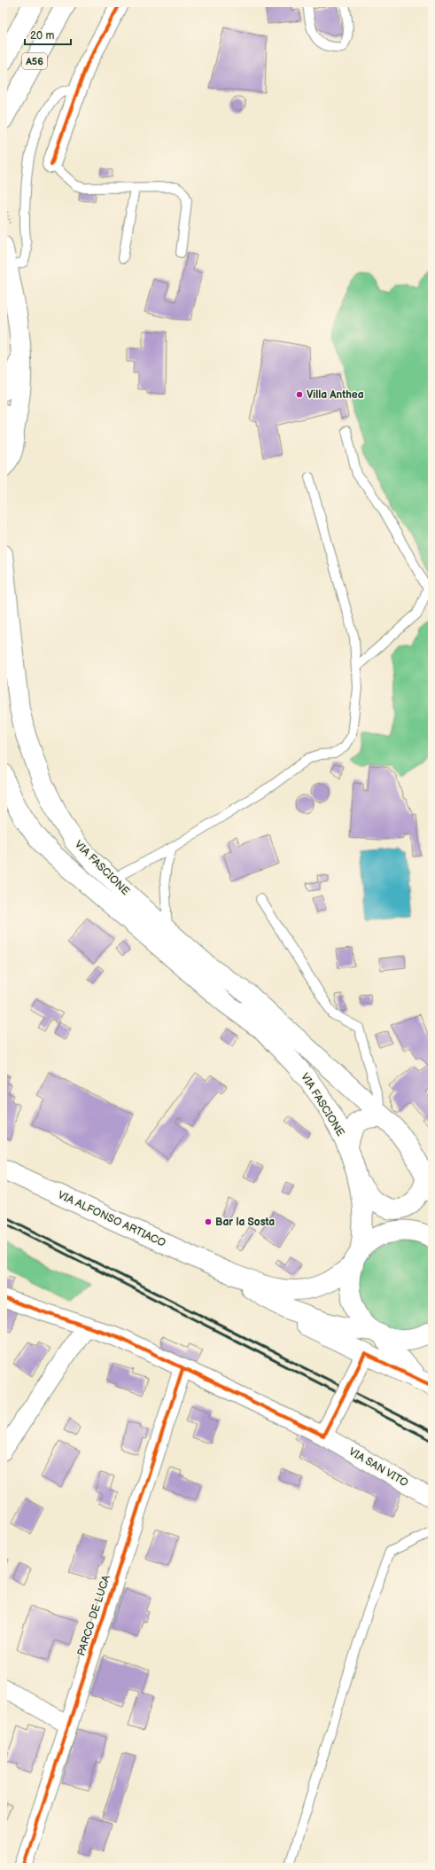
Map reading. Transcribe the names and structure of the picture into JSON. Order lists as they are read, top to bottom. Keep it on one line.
{"streets":{"main road":["A56","VIA FASCIONE","VIA ALFONSO ARTIACO"],"street":["VIA SAN VITO","PARCO DE LUCA"]},"crossings":[["VIA SAN VITO","PARCO DE LUCA"]],"places":["Villa Anthea","Bar la Sosta"],"scale_bar":"20 m"}
